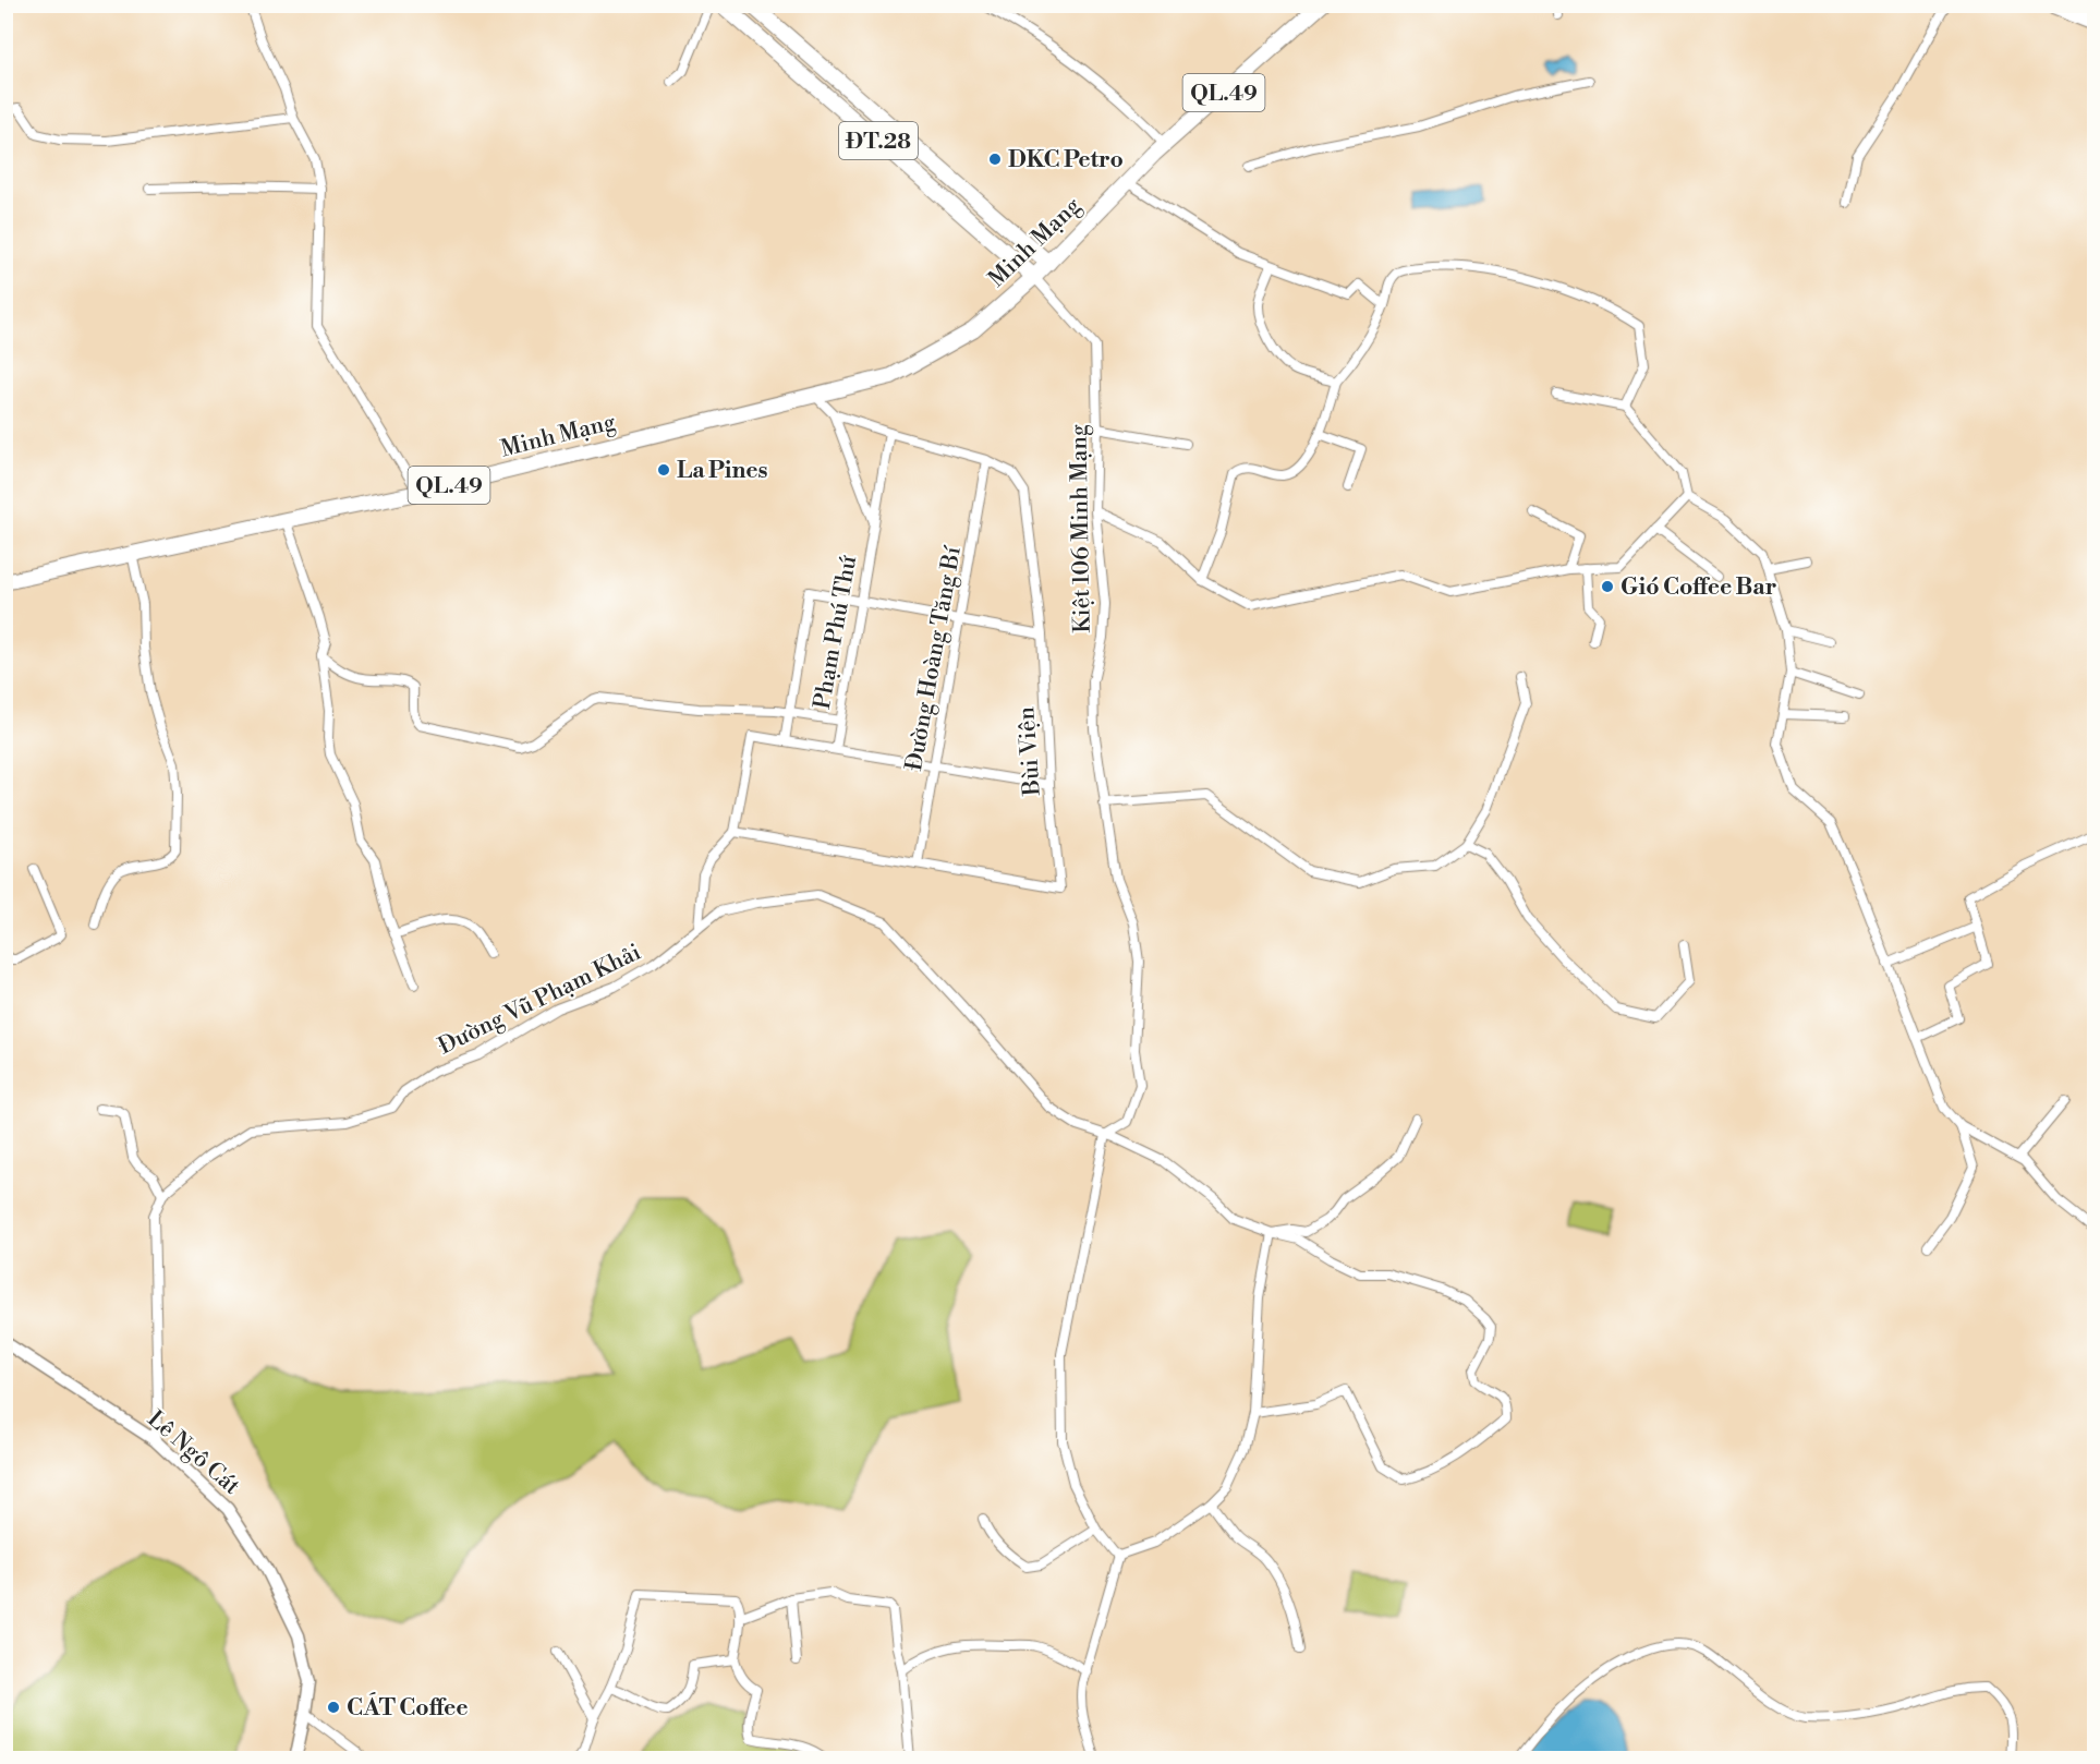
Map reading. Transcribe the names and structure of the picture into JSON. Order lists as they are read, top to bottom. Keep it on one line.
{"streets":{"main road":["QL.49","ĐT.28","Minh Mạng"],"street":["Kiệt 106 Minh Mạng","Phạm Phú Thứ","Đường Hoàng Tăng Bí","Bùi Viện","Đường Vũ Phạm Khải","Lê Ngô Cát"]},"crossings":[["QL.49","Minh Mạng"],["ĐT.28","Minh Mạng"],["ĐT.28","Kiệt 106 Minh Mạng"],["Minh Mạng","Kiệt 106 Minh Mạng"],["Minh Mạng","Phạm Phú Thứ"],["Kiệt 106 Minh Mạng","Đường Vũ Phạm Khải"],["Phạm Phú Thứ","Bùi Viện"],["Đường Hoàng Tăng Bí","Bùi Viện"]],"places":["DKC Petro","La Pines","Gió Coffee Bar","CÁT Coffee"]}
